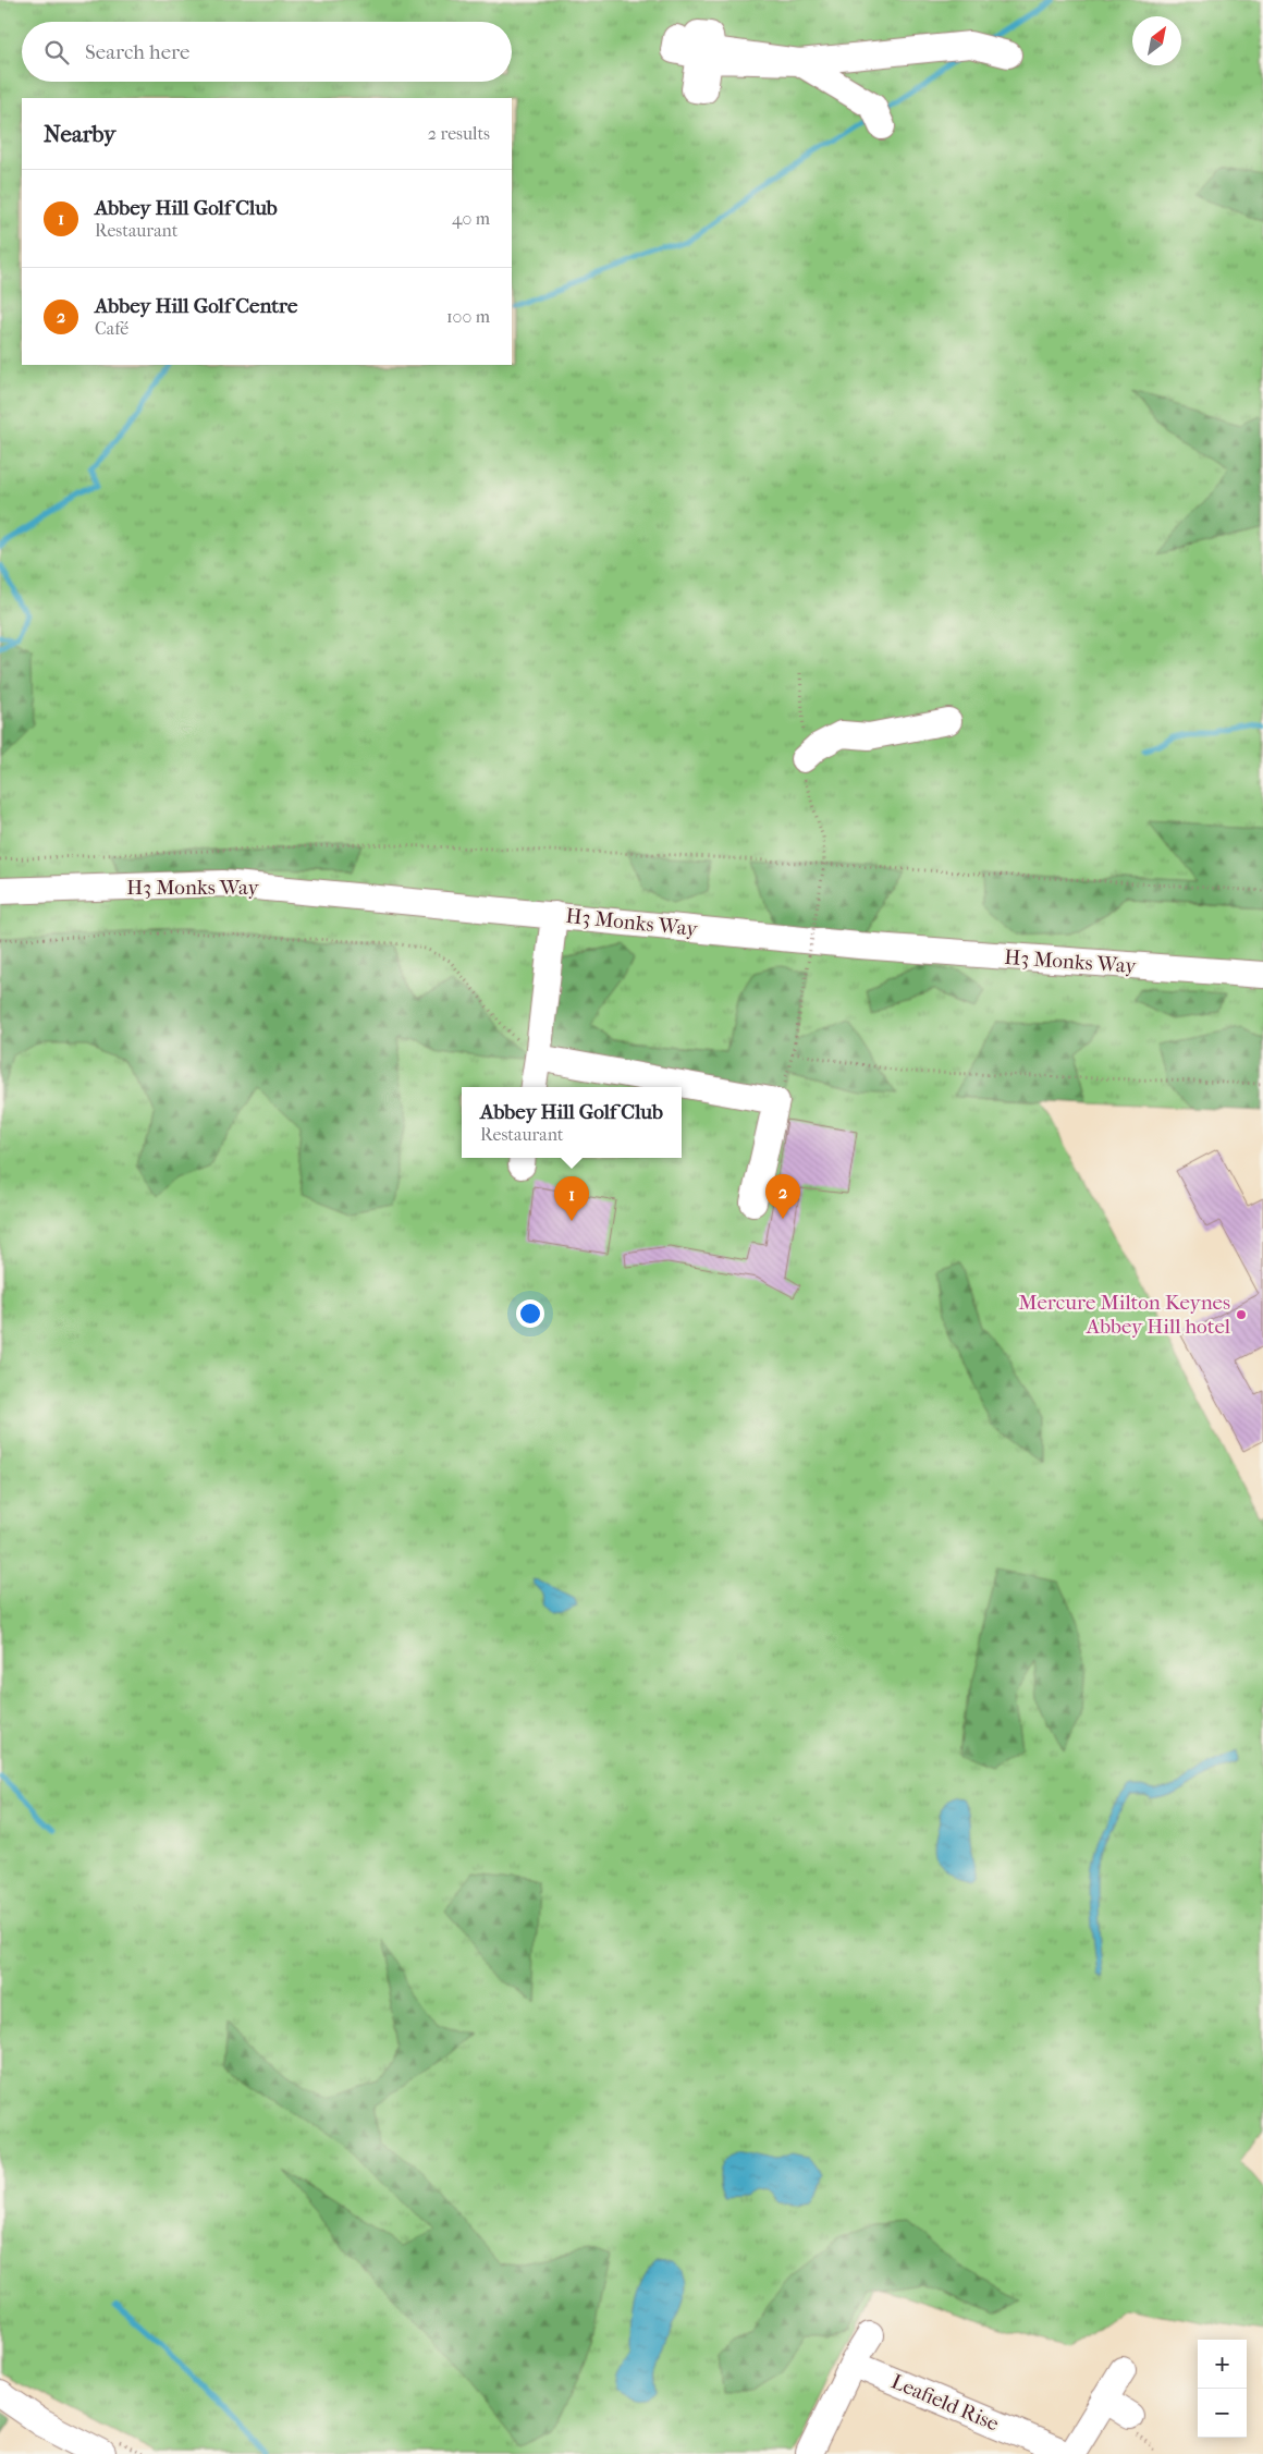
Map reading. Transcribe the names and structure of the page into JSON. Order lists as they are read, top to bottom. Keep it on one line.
{"streets":{"street":["H3 Monks Way","Leafield Rise"]},"places":["Mercure Milton Keynes Abbey Hill hotel"],"north":"top right","page":{"search":"Search here","heading":["Nearby","2 results"],"list":[{"mark":"1","name":"Abbey Hill Golf Club","note":"Restaurant","value":"40 m"},{"mark":"2","name":"Abbey Hill Golf Centre","note":"Café","value":"100 m"}],"popup":["Abbey Hill Golf Club","Restaurant"],"pins":["2","1"],"map_buttons":["+","−"]}}
